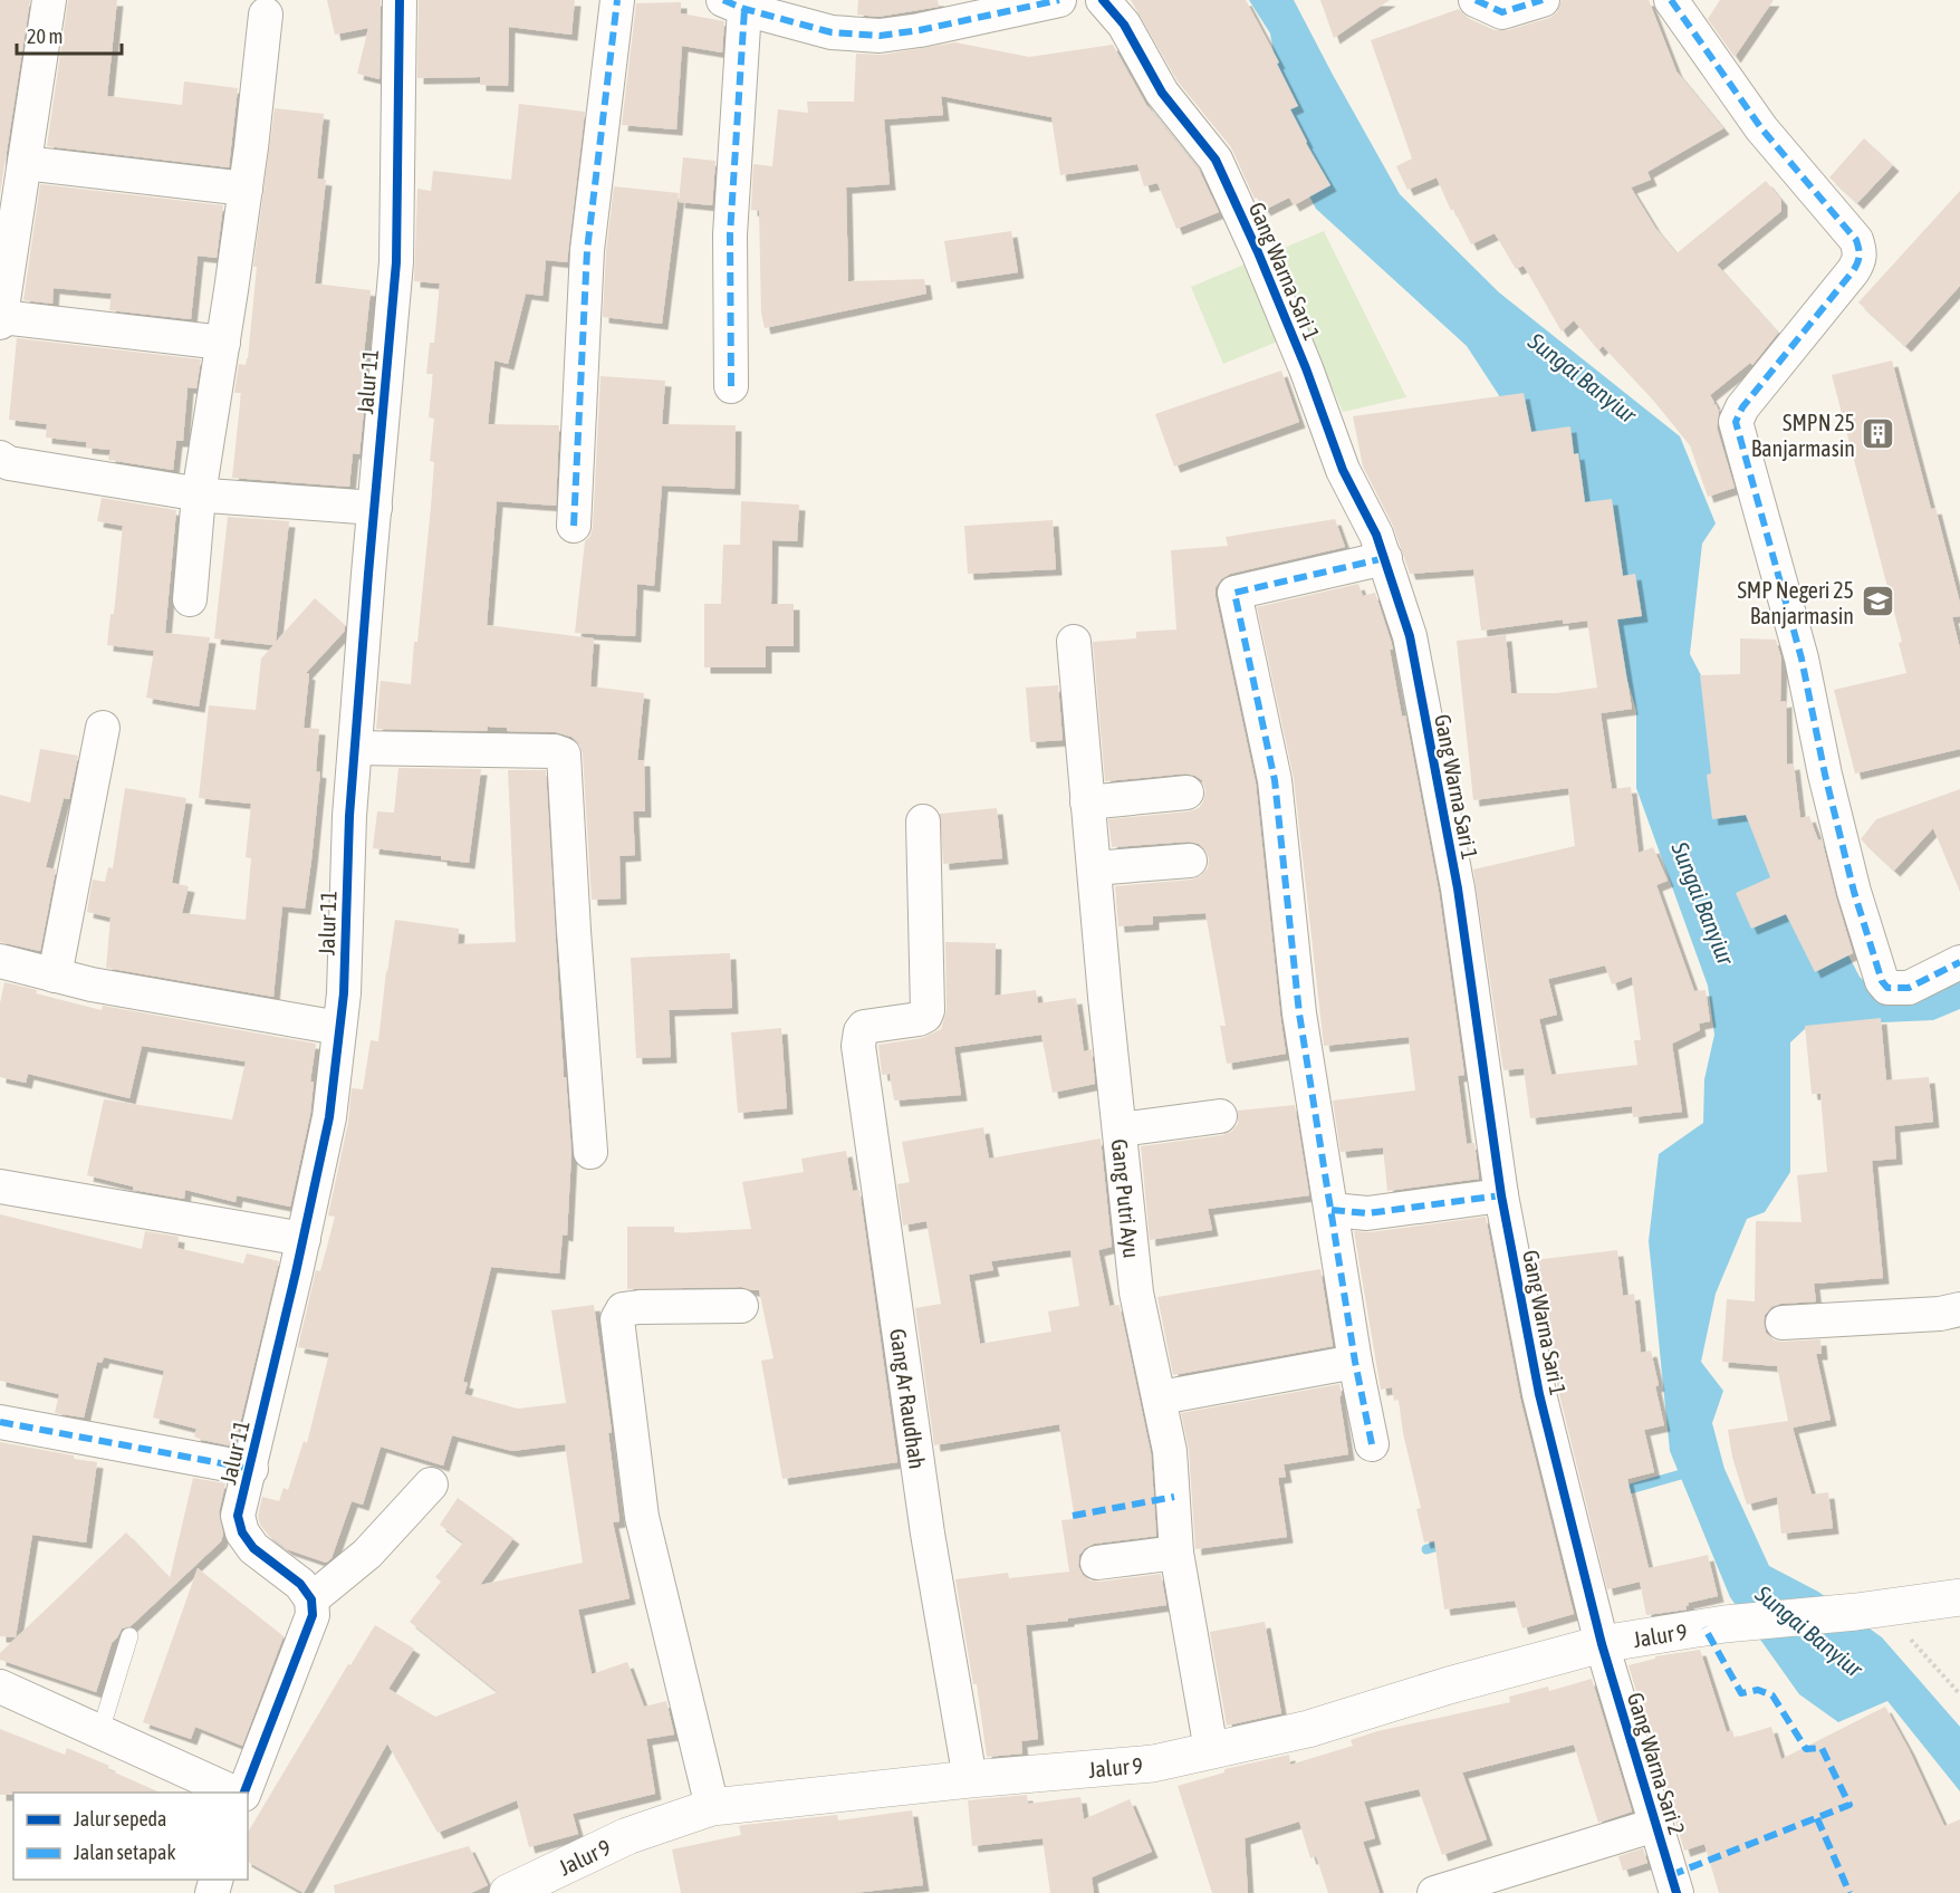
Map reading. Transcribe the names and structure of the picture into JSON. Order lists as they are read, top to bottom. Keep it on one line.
{"streets":{"street":["Gang Warna Sari 1","Jalur 11","Gang Putri Ayu","Gang Ar Raudhah","Jalur 9","Gang Warna Sari 2"]},"crossings":[["Gang Warna Sari 1","Jalur 9"],["Gang Warna Sari 1","Gang Warna Sari 2"],["Gang Putri Ayu","Jalur 9"],["Gang Ar Raudhah","Jalur 9"],["Jalur 9","Gang Warna Sari 2"]],"water":["Sungai Banyiur"],"places":{"building":["SMPN 25 Banjarmasin"],"school or university":["SMP Negeri 25 Banjarmasin"]},"legend":["Jalur sepeda","Jalan setapak"],"scale_bar":"20 m"}
